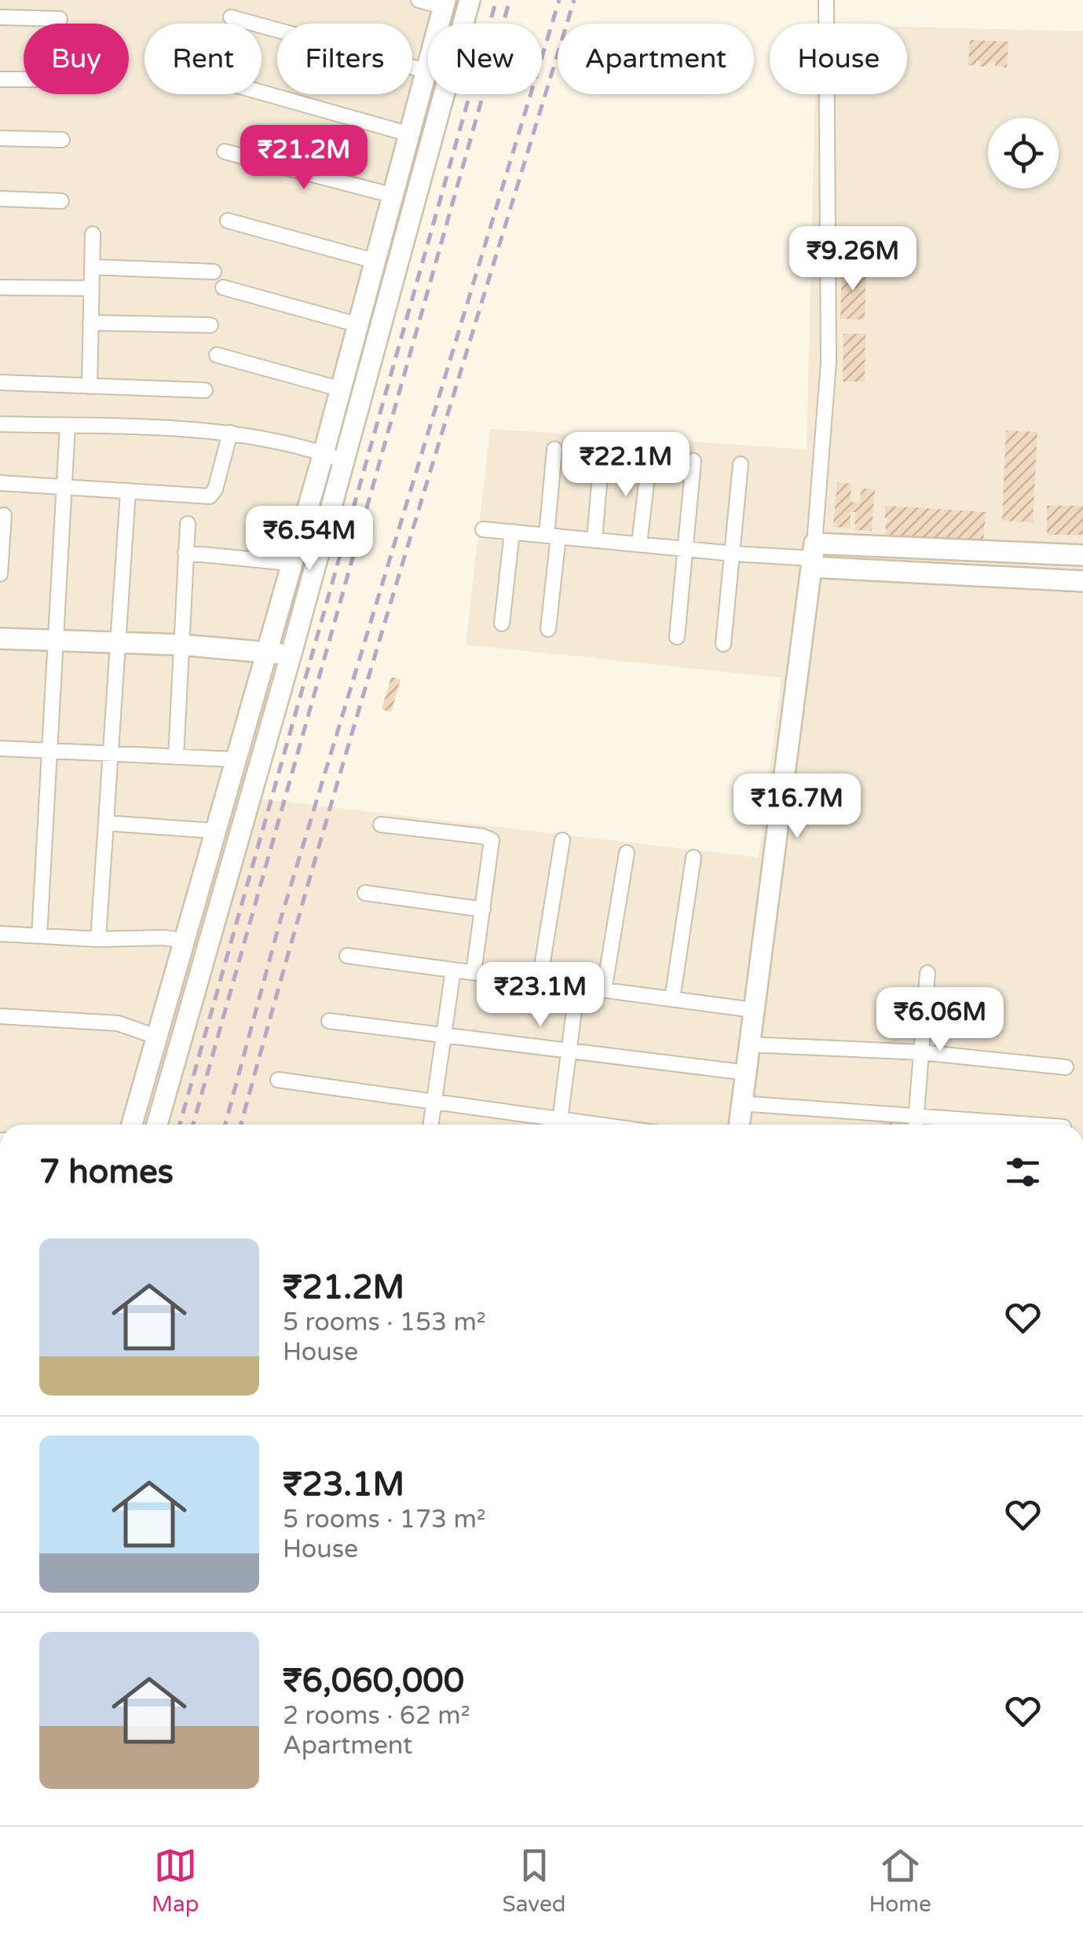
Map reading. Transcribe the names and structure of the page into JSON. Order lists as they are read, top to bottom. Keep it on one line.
{"page":{"chip":["Buy","Rent","Filters","New","Apartment","House"],"price":["₹21.2M","₹9.26M","₹22.1M","₹6.54M","₹16.7M","₹23.1M","₹6.06M"],"heading":"7 homes","list":[{"name":"₹21.2M","note":"5 rooms · 153 m² · House"},{"name":"₹23.1M","note":"5 rooms · 173 m² · House"},{"name":"₹6,060,000","note":"2 rooms · 62 m² · Apartment"}],"tabs":["Map","Saved","Home"]}}
